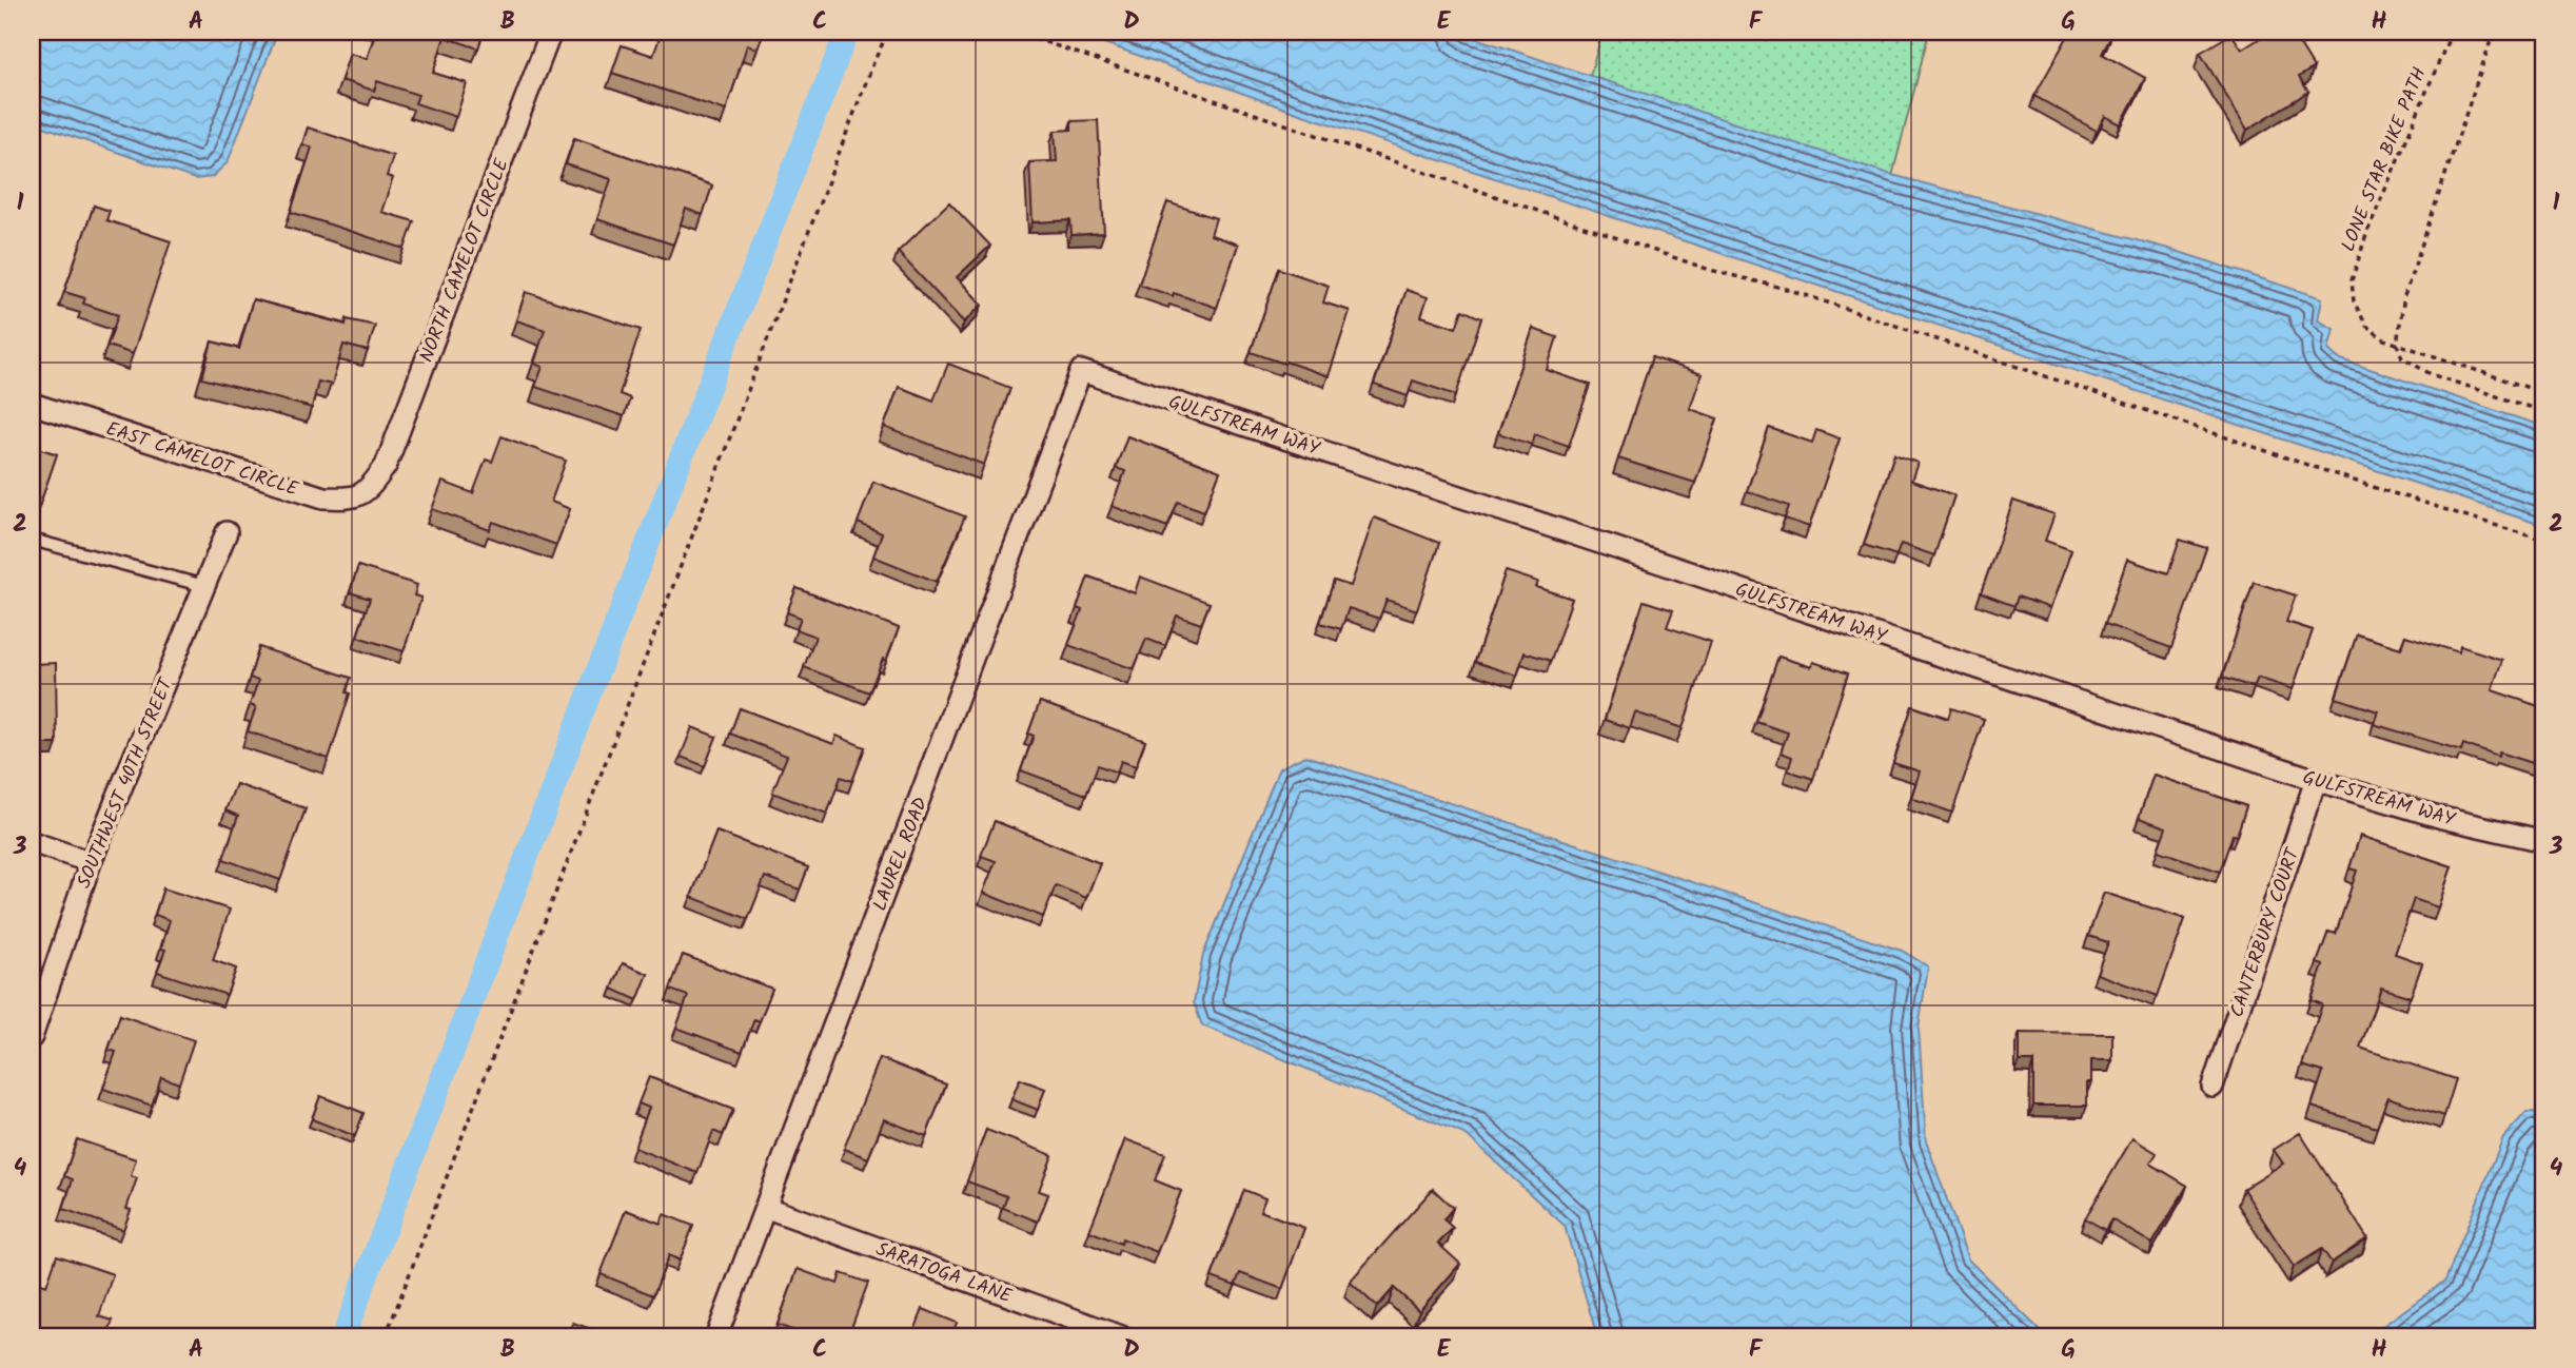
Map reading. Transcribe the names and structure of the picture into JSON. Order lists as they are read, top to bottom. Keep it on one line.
{"streets":{"street":["NORTH CAMELOT CIRCLE","GULFSTREAM WAY","EAST CAMELOT CIRCLE","SOUTHWEST 40TH STREET","LAUREL ROAD","CANTERBURY COURT","SARATOGA LANE"],"path":["LONE STAR BIKE PATH"]},"crossings":[["NORTH CAMELOT CIRCLE","EAST CAMELOT CIRCLE"],["GULFSTREAM WAY","LAUREL ROAD"],["GULFSTREAM WAY","CANTERBURY COURT"],["LAUREL ROAD","SARATOGA LANE"]],"grid":{"columns":["A","B","C","D","E","F","G","H"],"rows":["1","2","3","4"]}}
